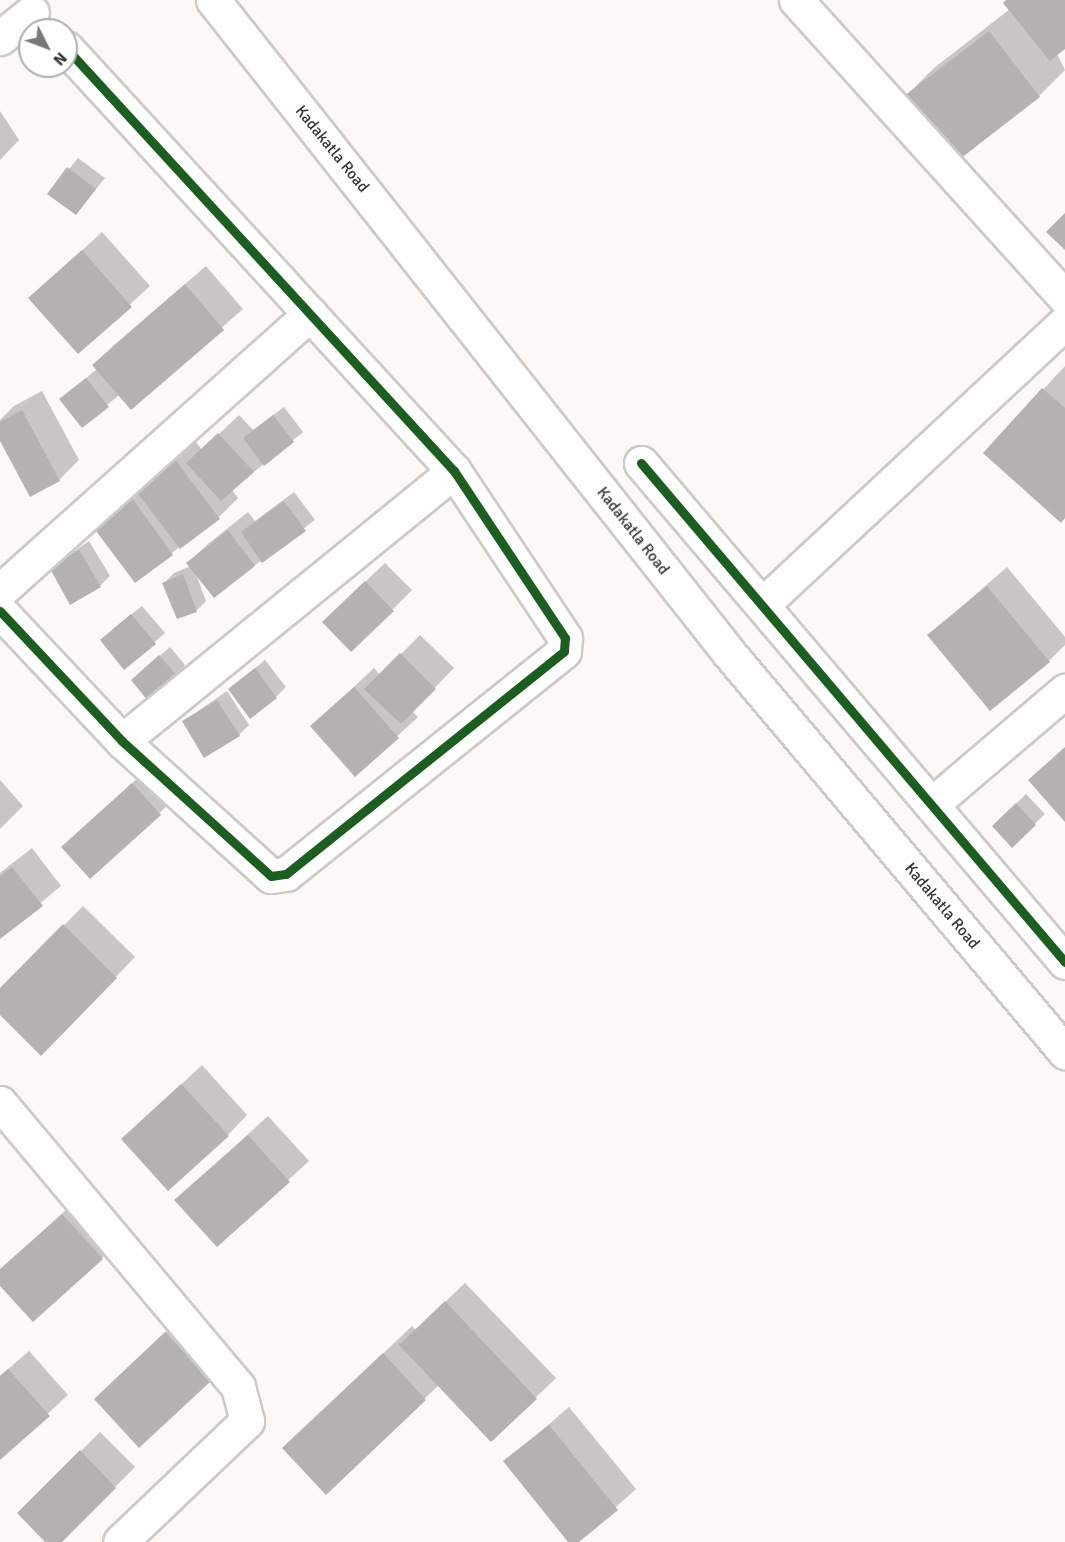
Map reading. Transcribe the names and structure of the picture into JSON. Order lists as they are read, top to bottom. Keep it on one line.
{"streets":{"street":["Kadakatla Road"]},"north":"bottom right"}
